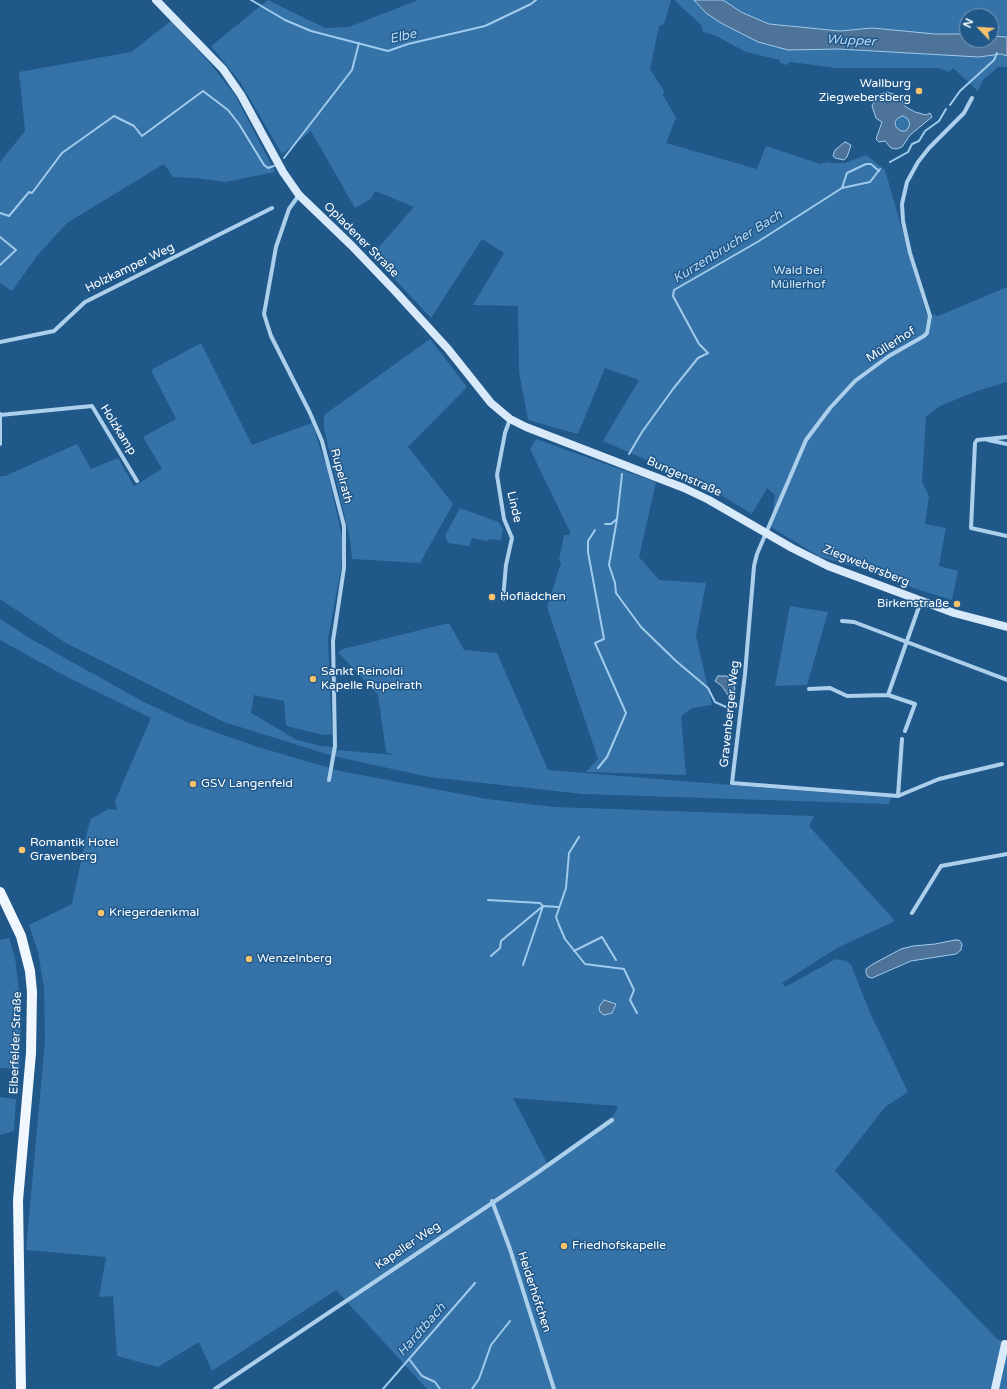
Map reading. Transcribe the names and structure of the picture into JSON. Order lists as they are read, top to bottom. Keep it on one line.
{"streets":{"main road":["Opladener Straße","Bungenstraße","Ziegwebersberg","Elberfelder Straße"],"street":["Holzkamper Weg","Müllerhof","Holzkamp","Rupelrath","Linde","Gravenberger Weg","Kapeller Weg","Heiderhöfchen"]},"crossings":[["Opladener Straße","Rupelrath"],["Opladener Straße","Bungenstraße"],["Opladener Straße","Linde"],["Müllerhof","Bungenstraße"],["Müllerhof","Ziegwebersberg"],["Müllerhof","Gravenberger Weg"],["Bungenstraße","Ziegwebersberg"],["Bungenstraße","Gravenberger Weg"],["Ziegwebersberg","Gravenberger Weg"],["Kapeller Weg","Heiderhöfchen"]],"water":["Elbe","Wupper","Kurzenbrucher Bach","Hardtbach"],"parks":["Wald bei Müllerhof"],"places":["Wallburg Ziegwebersberg","Hoflädchen","Birkenstraße","Sankt Reinoldi Kapelle Rupelrath","GSV Langenfeld","Romantik Hotel Gravenberg","Kriegerdenkmal","Wenzelnberg","Friedhofskapelle"],"north":"top left"}
